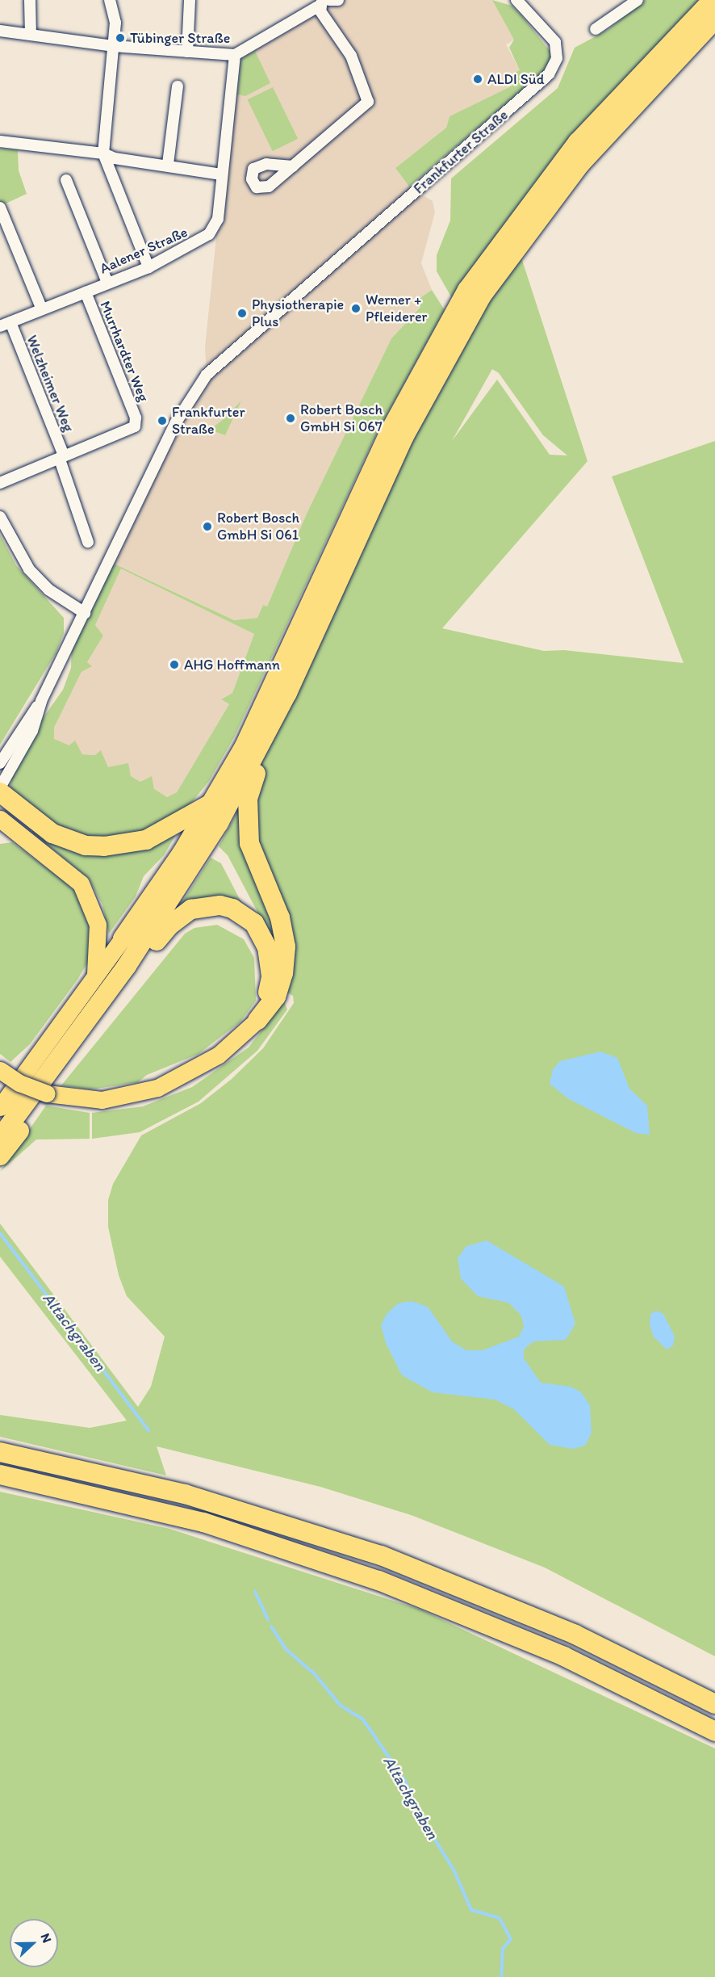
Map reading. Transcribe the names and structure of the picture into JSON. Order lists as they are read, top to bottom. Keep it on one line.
{"streets":{"street":["Frankfurter Straße","Aalener Straße","Murrhardter Weg","Welzheimer Weg"]},"crossings":[["Aalener Straße","Murrhardter Weg"],["Aalener Straße","Welzheimer Weg"],["Murrhardter Weg","Welzheimer Weg"]],"water":["Altachgraben"],"places":["Tübinger Straße","ALDI Süd","Werner + Pfleiderer","Physiotherapie Plus","Robert Bosch GmbH Si 067","Frankfurter Straße","Robert Bosch GmbH Si 061","AHG Hoffmann"],"north":"right"}
